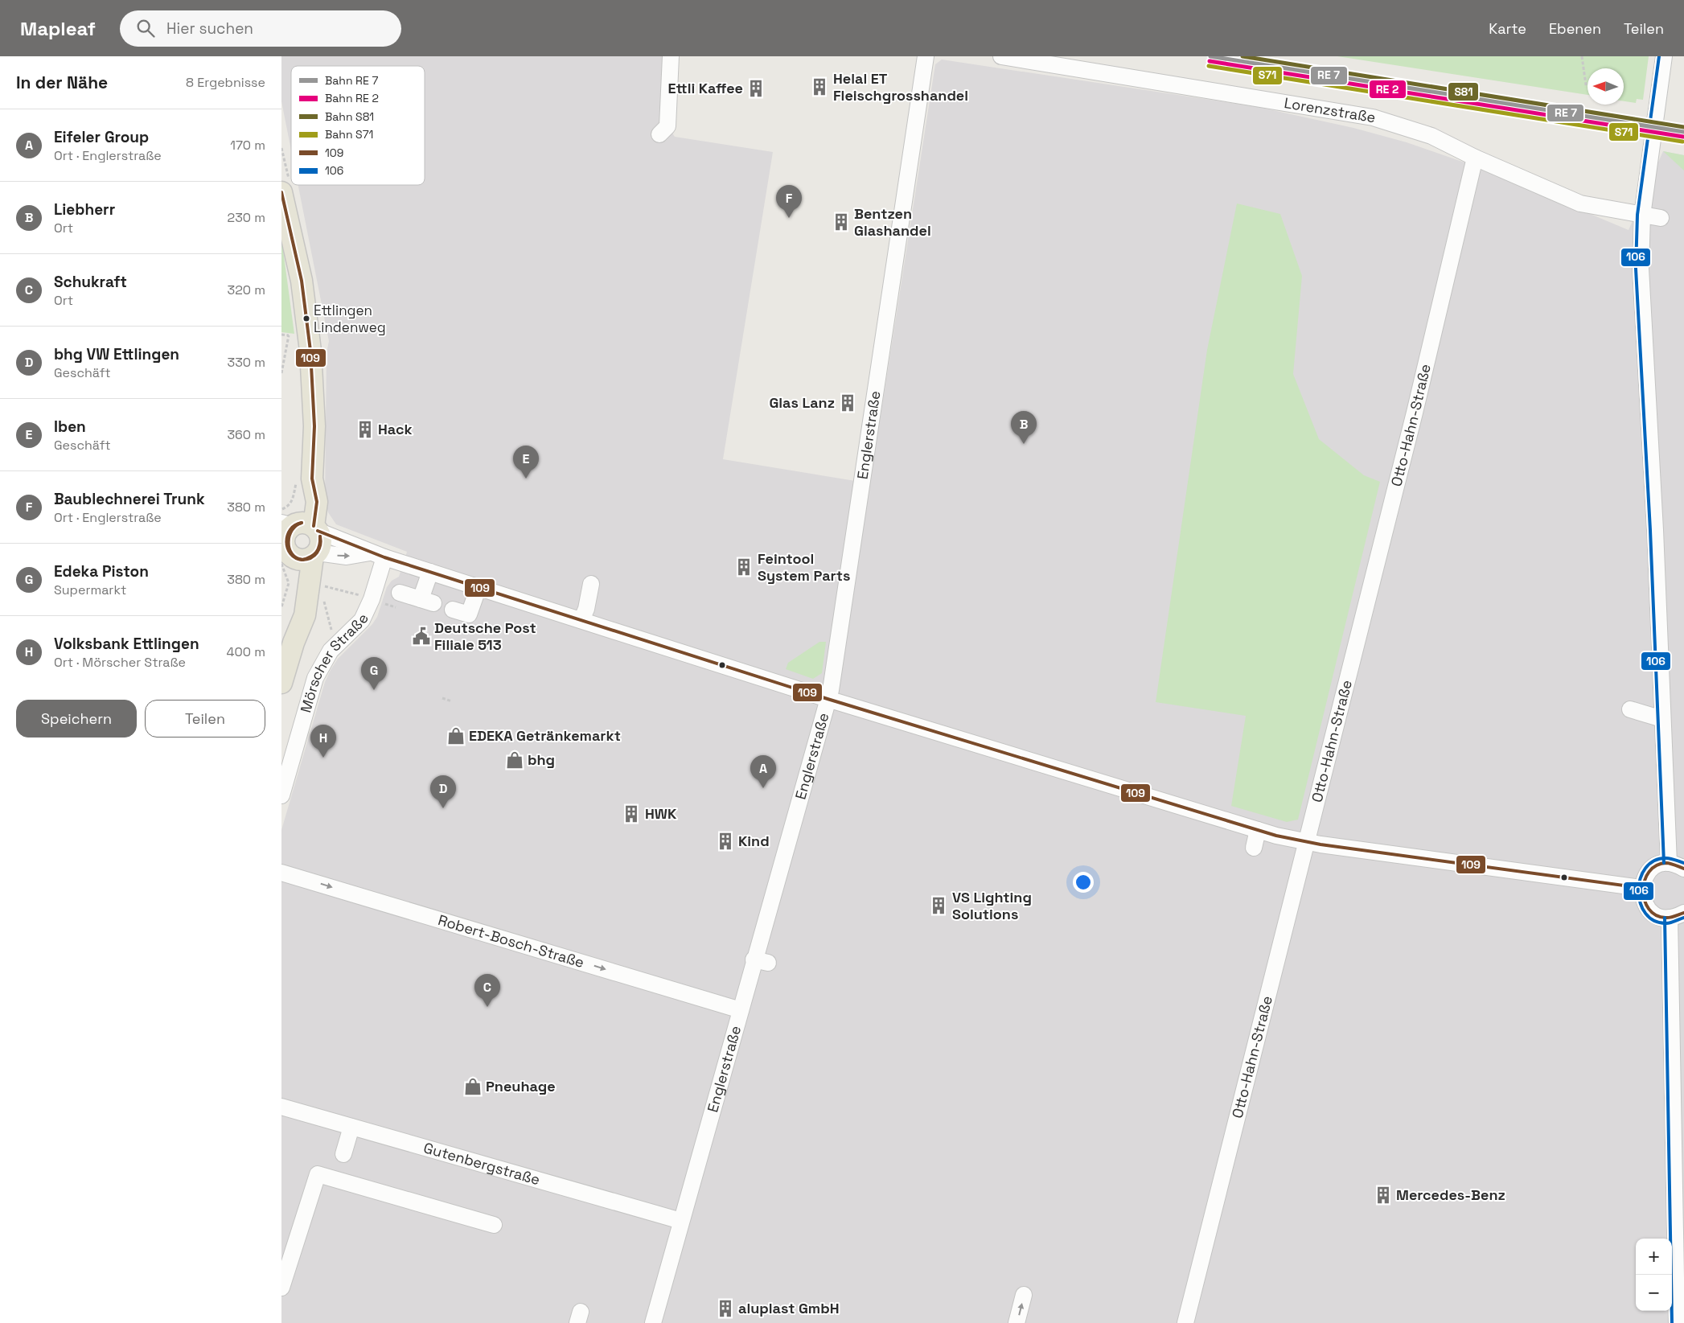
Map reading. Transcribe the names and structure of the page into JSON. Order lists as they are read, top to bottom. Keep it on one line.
{"streets":{"street":["Lorenzstraße","Otto-Hahn-Straße","Englerstraße","Mörscher Straße","Robert-Bosch-Straße","Gutenbergstraße"]},"crossings":[["Lorenzstraße","Otto-Hahn-Straße"],["Englerstraße","Robert-Bosch-Straße"],["Englerstraße","Gutenbergstraße"]],"one_way":["Robert-Bosch-Straße"],"places":{"building":["Helal ET Fleischgrosshandel","Ettli Kaffee","Bentzen Glashandel","Glas Lanz","Hack","Feintool System Parts","HWK","Kind","VS Lighting Solutions","Mercedes-Benz","aluplast GmbH"],"other":["Ettlingen Lindenweg"],"public building":["Deutsche Post Filiale 513"],"shop":["EDEKA Getränkemarkt","bhg","Pneuhage"]},"lines":["rail line S81","transit line 106","rail line S71","transit line 109"],"legend":["Bahn RE 7","Bahn RE 2","Bahn S81","Bahn S71","109","106"],"north":"left","page":{"header":"Mapleaf","search":"Hier suchen","nav":["Karte","Ebenen","Teilen"],"heading":["In der Nähe","8 Ergebnisse"],"list":[{"mark":"A","name":"Eifeler Group","note":"Ort · Englerstraße","value":"170 m"},{"mark":"B","name":"Liebherr","note":"Ort","value":"230 m"},{"mark":"C","name":"Schukraft","note":"Ort","value":"320 m"},{"mark":"D","name":"bhg VW Ettlingen","note":"Geschäft","value":"330 m"},{"mark":"E","name":"Iben","note":"Geschäft","value":"360 m"},{"mark":"F","name":"Baublechnerei Trunk","note":"Ort · Englerstraße","value":"380 m"},{"mark":"G","name":"Edeka Piston","note":"Supermarkt","value":"380 m"},{"mark":"H","name":"Volksbank Ettlingen","note":"Ort · Mörscher Straße","value":"400 m"}],"pins":["F","B","E","G","H","A","D","C"],"buttons":["Speichern","Teilen"],"map_buttons":["+","−"]}}
